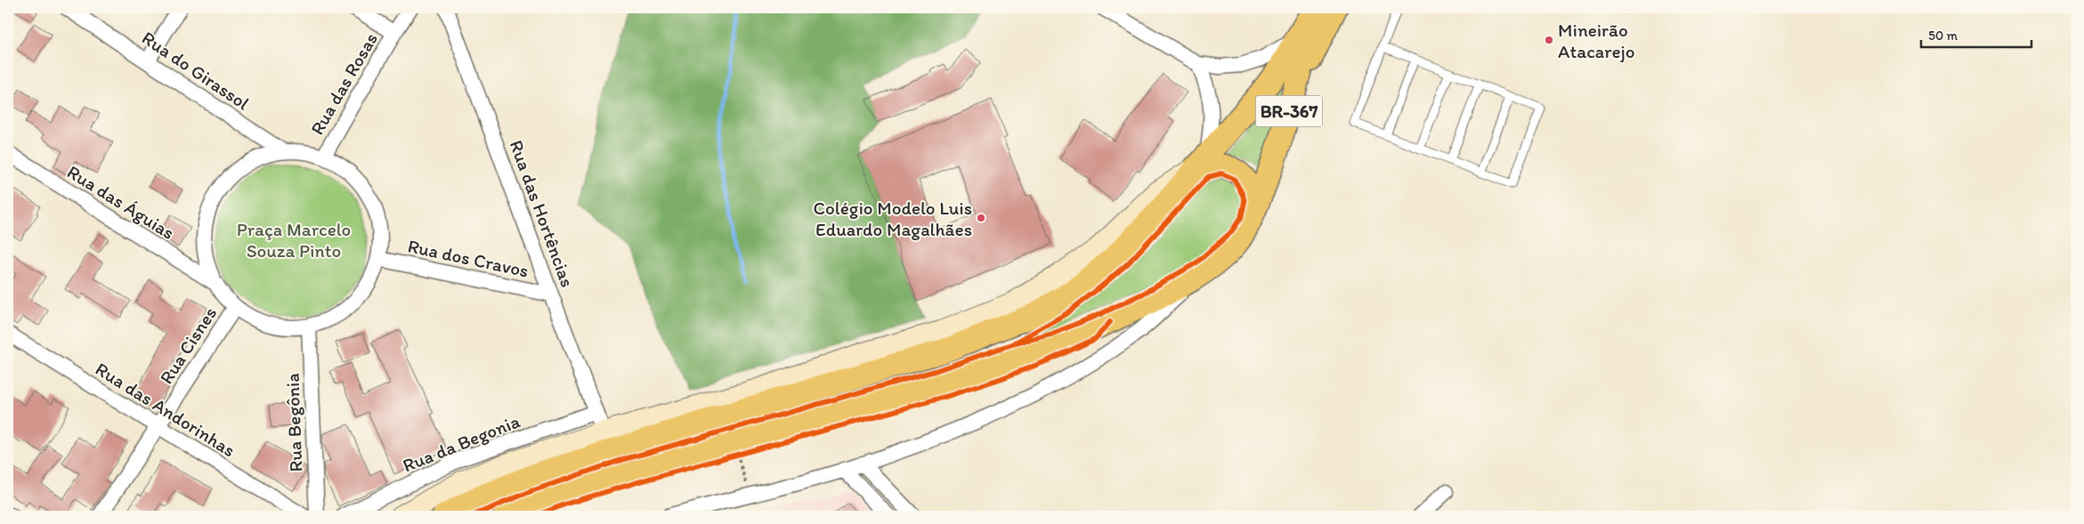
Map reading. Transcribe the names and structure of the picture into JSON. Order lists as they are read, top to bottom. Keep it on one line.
{"streets":{"main road":["BR-367"],"street":["Rua do Girassol","Rua das Rosas","Rua das Águias","Rua das Hortências","Rua dos Cravos","Rua Cisnes","Rua das Andorinhas","Rua Begônia","Rua da Begonia"]},"crossings":[["Rua das Hortências","Rua dos Cravos"],["Rua das Hortências","Rua da Begonia"],["Rua Cisnes","Rua das Andorinhas"]],"parks":["Praça Marcelo Souza Pinto"],"places":["Mineirão Atacarejo","Colégio Modelo Luis Eduardo Magalhães"],"scale_bar":"50 m"}
